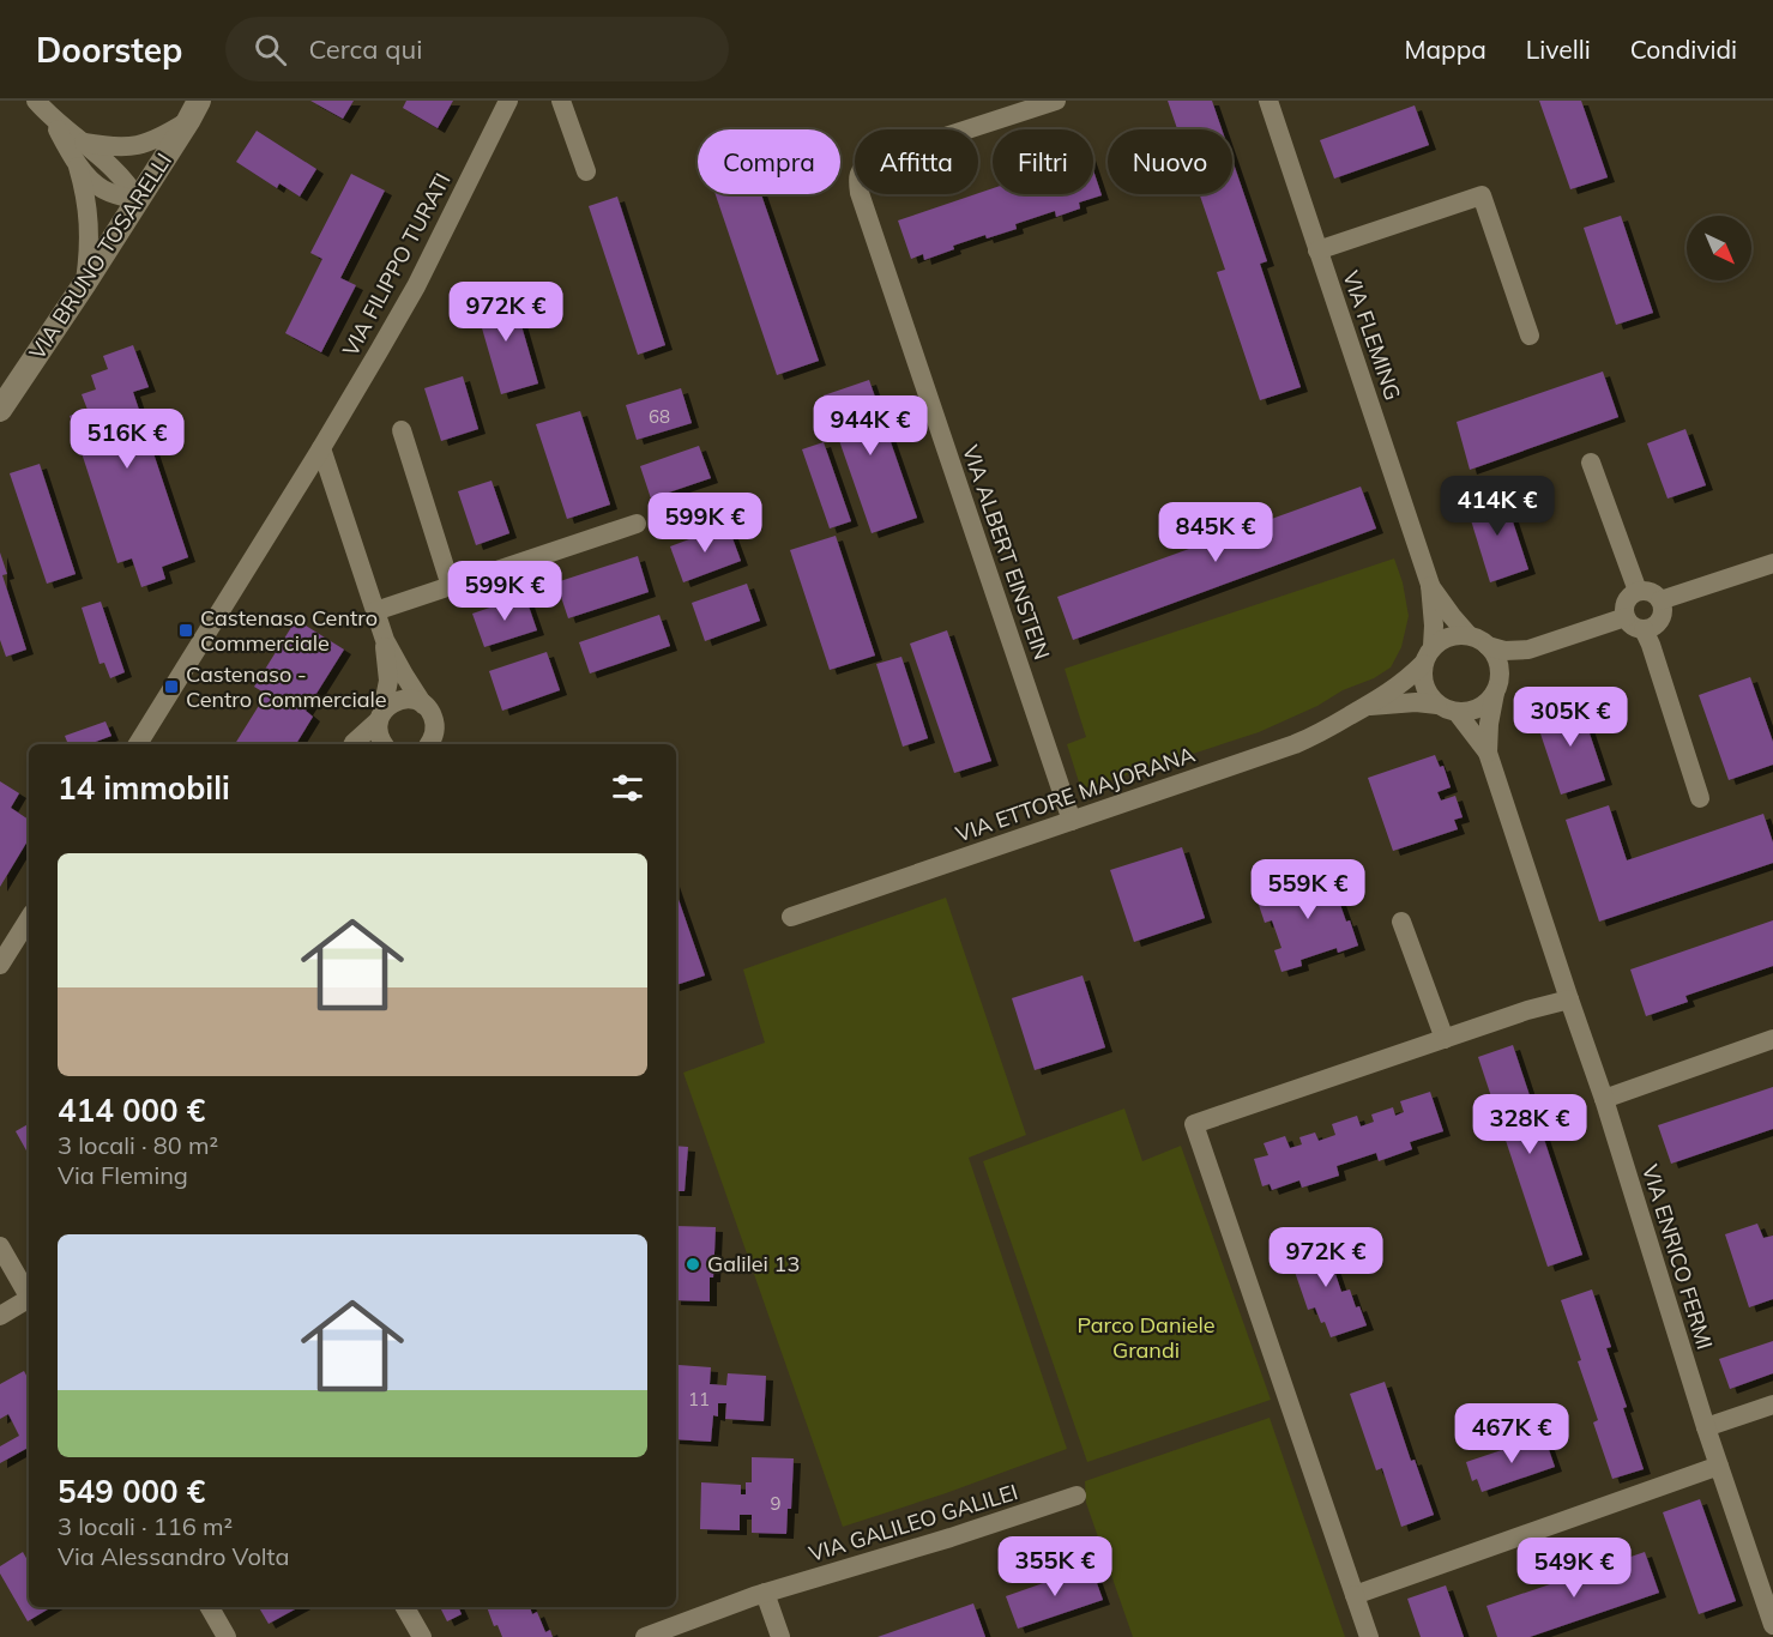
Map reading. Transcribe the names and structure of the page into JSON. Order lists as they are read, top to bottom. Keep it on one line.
{"streets":{"street":["VIA BRUNO TOSARELLI","VIA FILIPPO TURATI","VIA FLEMING","VIA ALBERT EINSTEIN","VIA ETTORE MAJORANA","VIA ENRICO FERMI","VIA GALILEO GALILEI"]},"crossings":[["VIA FLEMING","VIA ETTORE MAJORANA"],["VIA FLEMING","VIA ENRICO FERMI"],["VIA ALBERT EINSTEIN","VIA ETTORE MAJORANA"],["VIA ETTORE MAJORANA","VIA ENRICO FERMI"]],"parks":["Parco Daniele Grandi"],"places":{"transit":["Castenaso Centro Commerciale","Castenaso - Centro Commerciale"],"other":["Galilei 13"]},"house_numbers":["68","11","9"],"north":"bottom right","page":{"header":"Doorstep","search":"Cerca qui","nav":["Mappa","Livelli","Condividi"],"chip":["Compra","Affitta","Filtri","Nuovo"],"price":["972K €","944K €","516K €","414K €","599K €","845K €","599K €","305K €","559K €","328K €","972K €","467K €","355K €","549K €"],"heading":"14 immobili","list":[{"name":"414 000 €","note":"3 locali · 80 m² · Via Fleming"},{"name":"549 000 €","note":"3 locali · 116 m² · Via Alessandro Volta"}]}}
